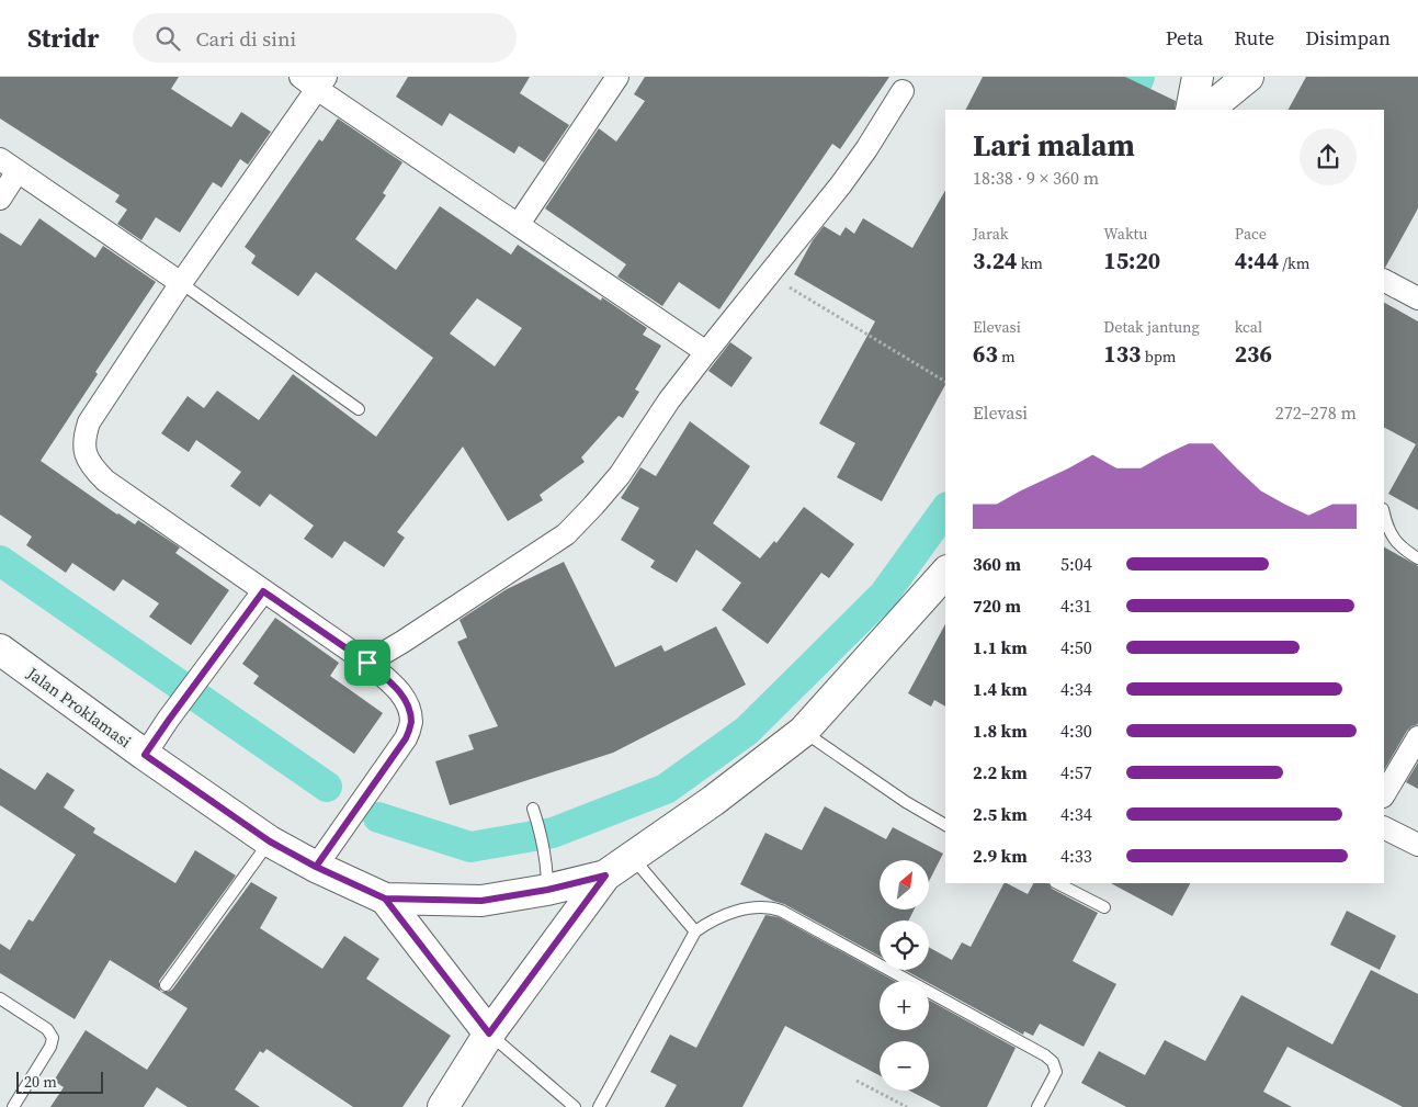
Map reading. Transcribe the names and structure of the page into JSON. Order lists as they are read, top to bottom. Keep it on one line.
{"streets":{"main road":["Jalan Proklamasi"]},"scale_bar":"20 m","north":"top right","page":{"header":"Stridr","search":"Cari di sini","nav":["Peta","Rute","Disimpan"],"heading":["Lari malam","18:38 · 9 × 360 m"],"stats":[["Jarak","3.24 km"],["Waktu","15:20"],["Pace","4:44 /km"],["Elevasi","63 m"],["Detak jantung","133 bpm"],["kcal","236"]],"chart":["Elevasi","272–278 m"],"list":[{"name":"360 m","note":"5:04"},{"name":"720 m","note":"4:31"},{"name":"1.1 km","note":"4:50"},{"name":"1.4 km","note":"4:34"},{"name":"1.8 km","note":"4:30"},{"name":"2.2 km","note":"4:57"},{"name":"2.5 km","note":"4:34"},{"name":"2.9 km","note":"4:33"}],"map_buttons":["+","−"],"scale":"20 m"}}
